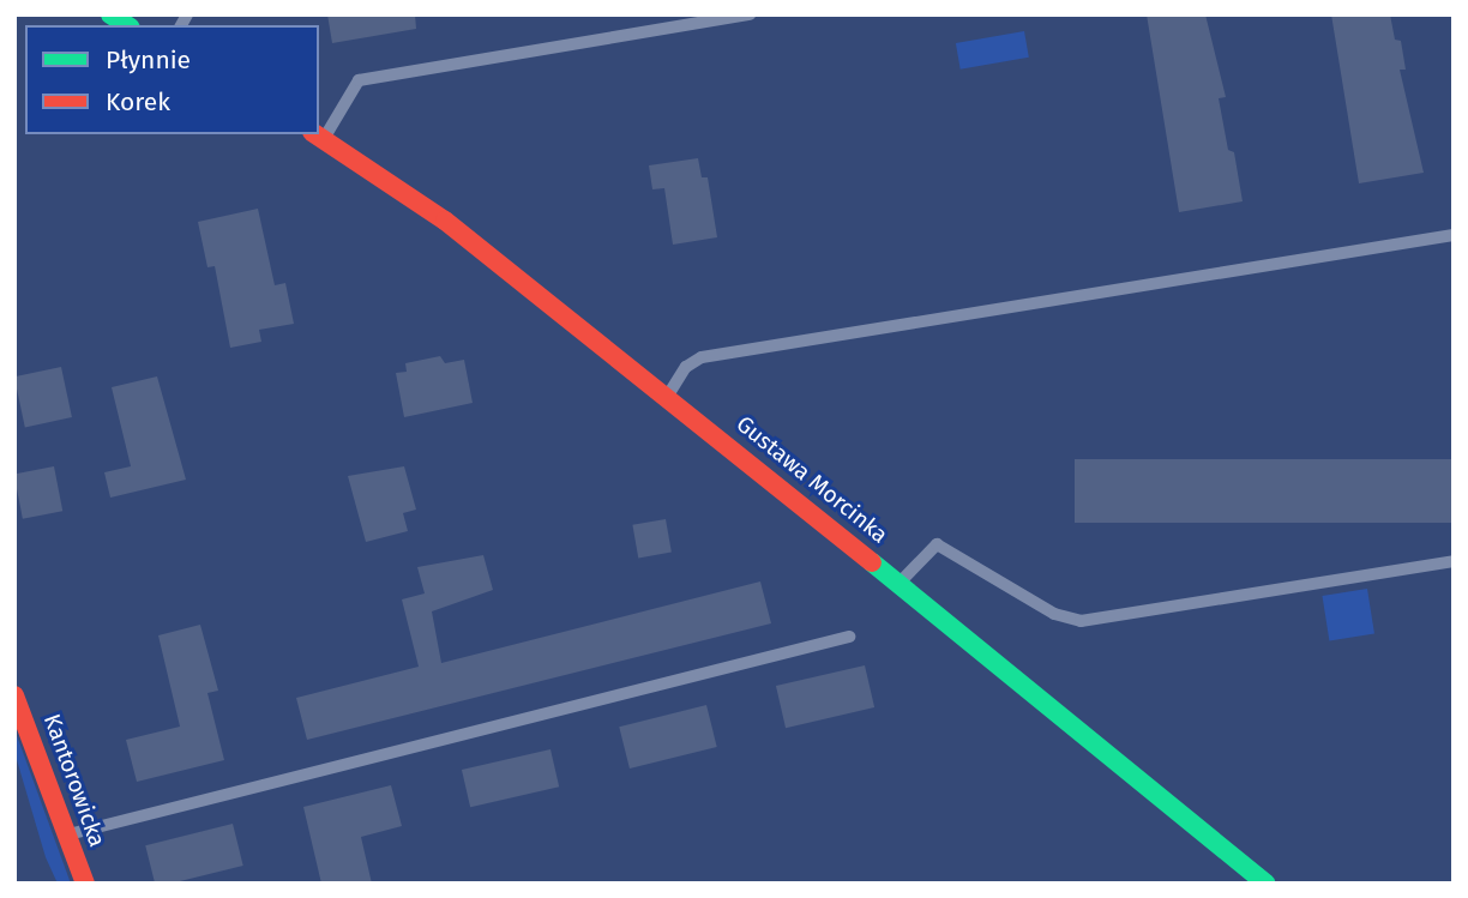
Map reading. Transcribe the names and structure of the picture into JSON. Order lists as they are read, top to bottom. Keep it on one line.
{"streets":{"street":["Gustawa Morcinka","Kantorowicka"]},"legend":["Płynnie","Korek"]}
